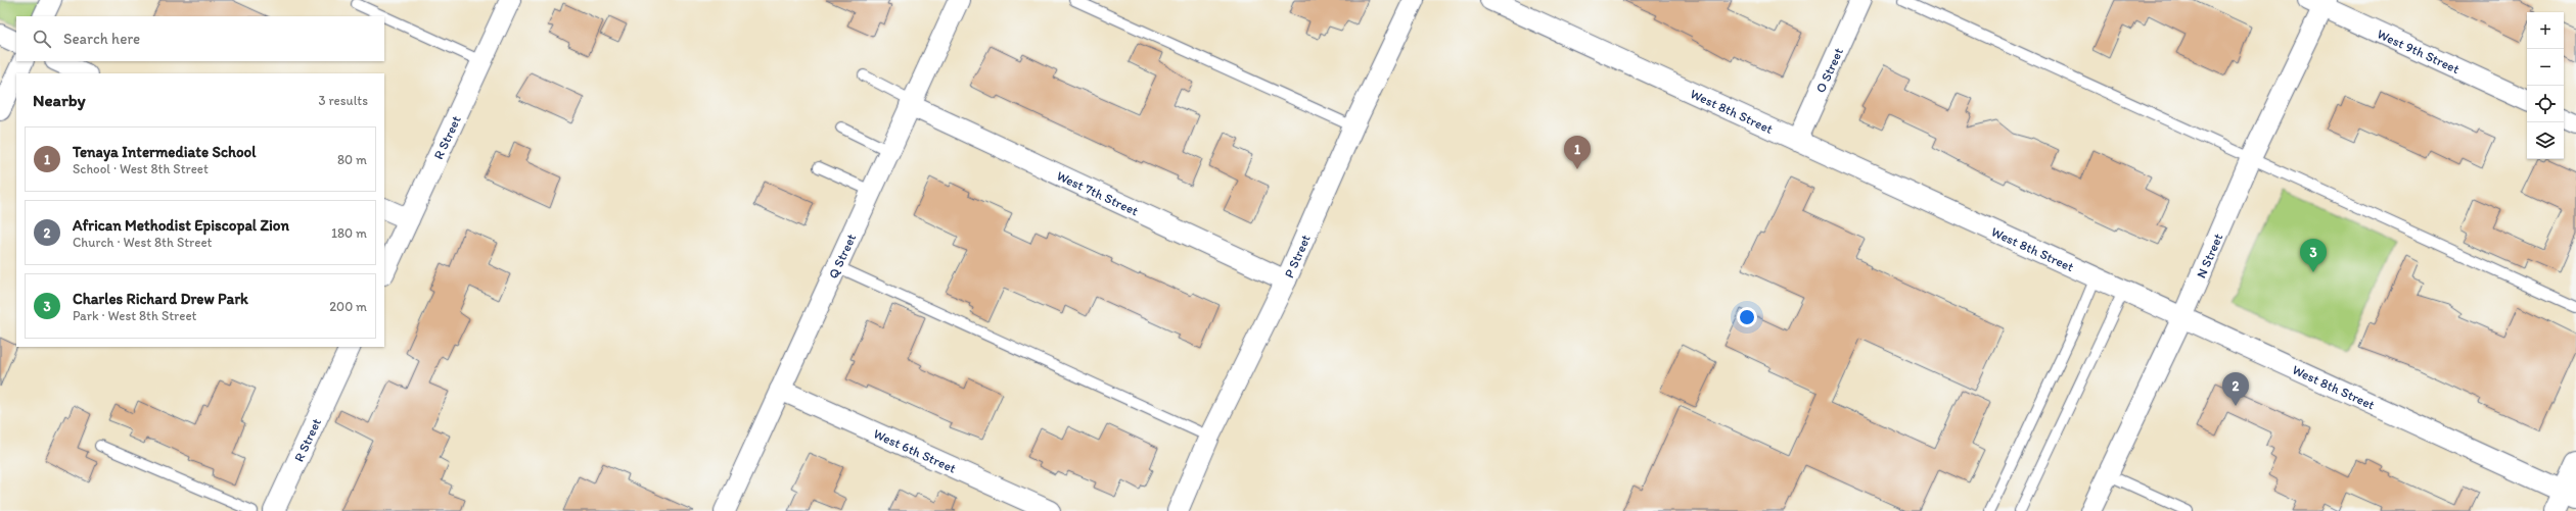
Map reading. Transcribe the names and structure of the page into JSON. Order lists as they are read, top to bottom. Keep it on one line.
{"streets":{"street":["West 9th Street","O Street","West 8th Street","R Street","West 7th Street","Q Street","P Street","N Street","West 6th Street"]},"crossings":[["West 9th Street","N Street"],["O Street","West 8th Street"],["West 8th Street","N Street"],["West 7th Street","Q Street"],["West 7th Street","P Street"],["Q Street","West 6th Street"]],"page":{"map_buttons":["+","−"],"search":"Search here","heading":["Nearby","3 results"],"list":[{"mark":"1","name":"Tenaya Intermediate School","note":"School · West 8th Street","value":"80 m"},{"mark":"2","name":"African Methodist Episcopal Zion","note":"Church · West 8th Street","value":"180 m"},{"mark":"3","name":"Charles Richard Drew Park","note":"Park · West 8th Street","value":"200 m"}],"pins":["1","3","2"]}}
